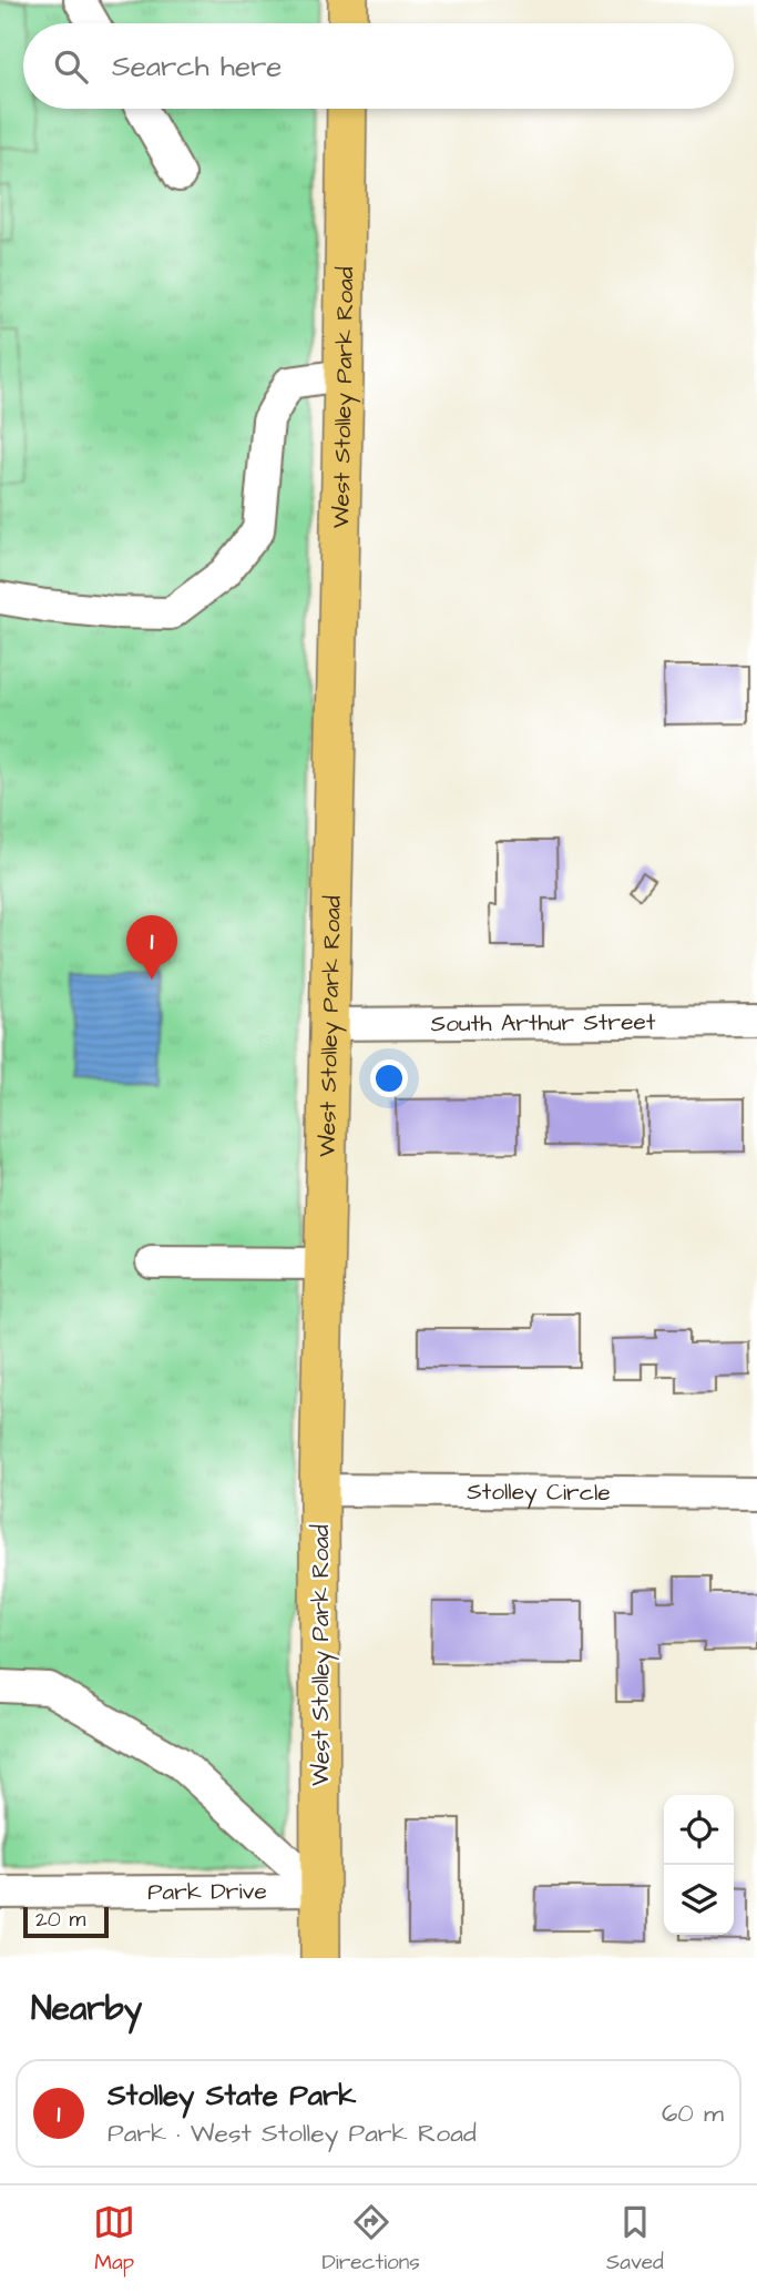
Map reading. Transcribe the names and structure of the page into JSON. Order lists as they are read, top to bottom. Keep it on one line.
{"streets":{"main road":["West Stolley Park Road"],"street":["South Arthur Street","Stolley Circle","Park Drive"]},"crossings":[["West Stolley Park Road","South Arthur Street"],["West Stolley Park Road","Stolley Circle"],["West Stolley Park Road","Park Drive"]],"scale_bar":"20 m","page":{"search":"Search here","pins":"1","scale":"20 m","heading":"Nearby","list":[{"mark":"1","name":"Stolley State Park","note":"Park · West Stolley Park Road","value":"60 m"}],"nav":["Map","Directions","Saved"]}}
